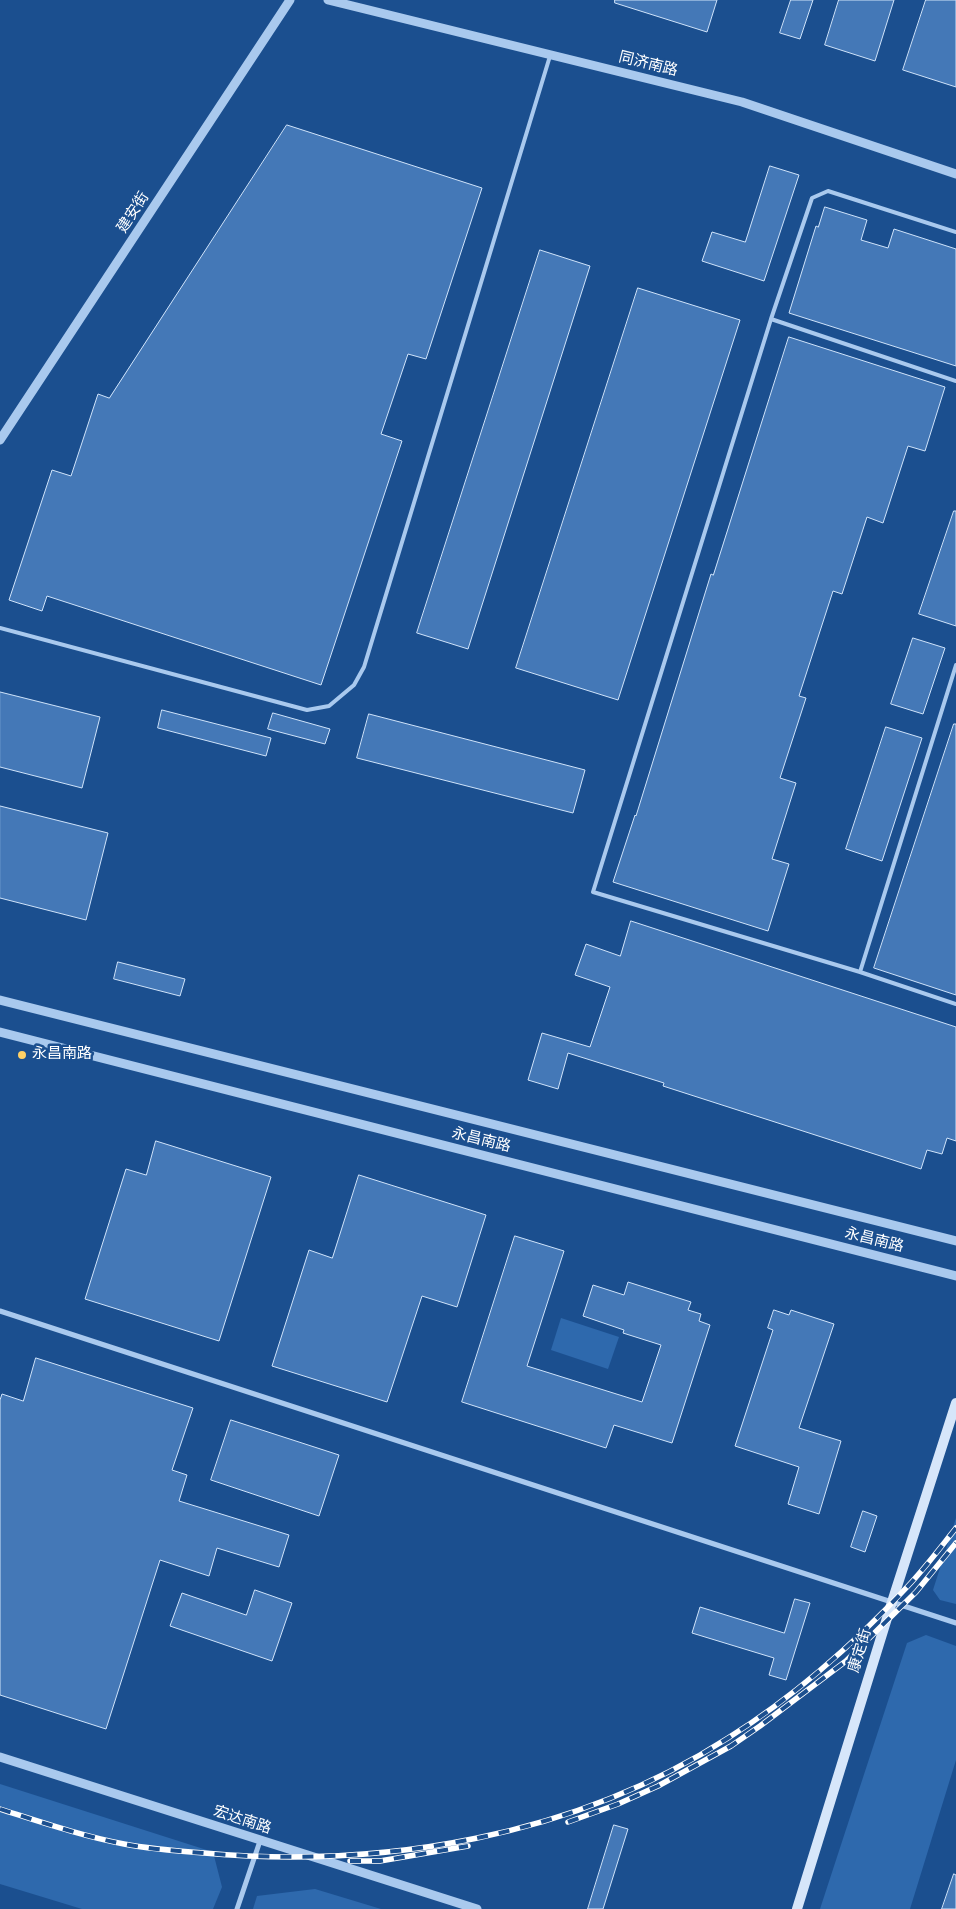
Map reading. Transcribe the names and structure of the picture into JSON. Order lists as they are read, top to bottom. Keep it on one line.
{"streets":{"main road":["康定街"],"street":["同济南路","建安街","永昌南路","宏达南路"]},"places":["永昌南路"]}
